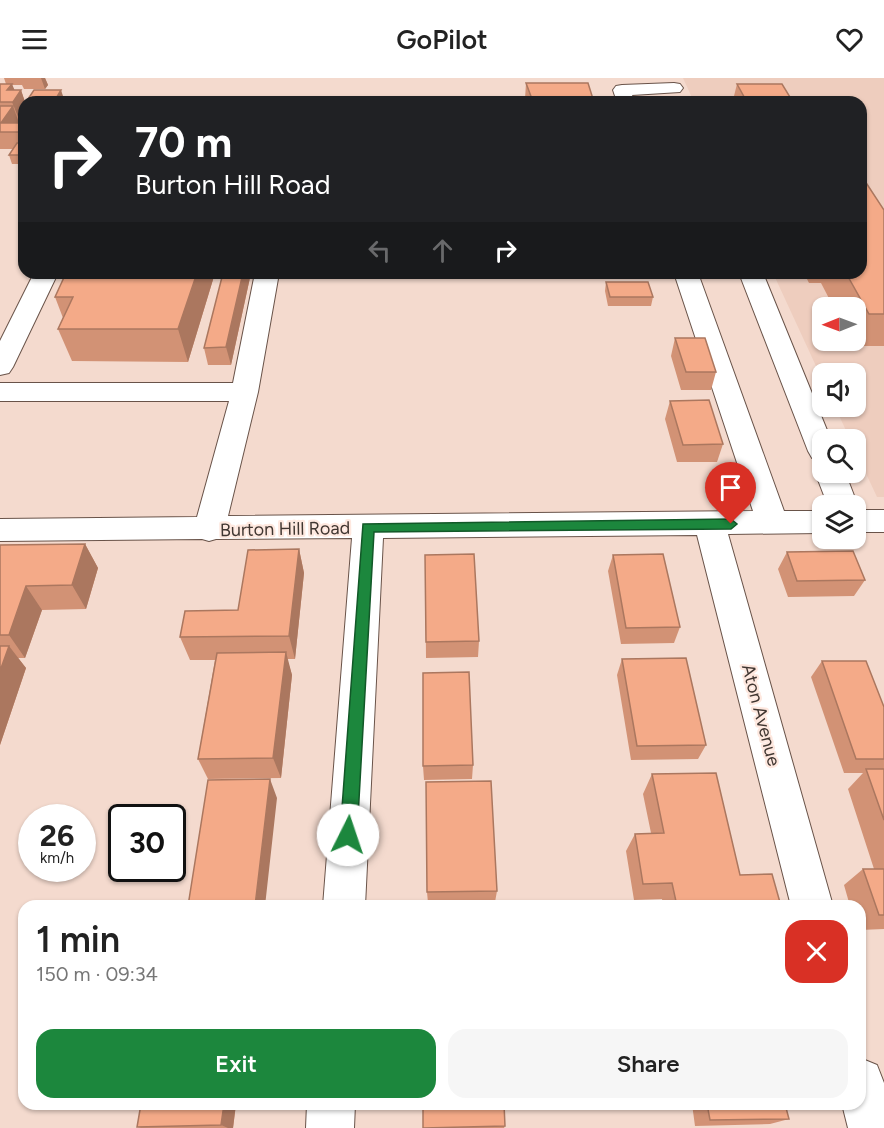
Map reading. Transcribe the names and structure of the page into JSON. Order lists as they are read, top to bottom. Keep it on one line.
{"streets":{"street":["Burton Hill Road","Aton Avenue"]},"crossings":[["Burton Hill Road","Aton Avenue"]],"north":"left","page":{"header":"GoPilot","turn":["70 m","Burton Hill Road"],"speed":"26 km/h","limit":"30","heading":["1 min","150 m · 09:34"],"buttons":["Exit","Share"]}}
